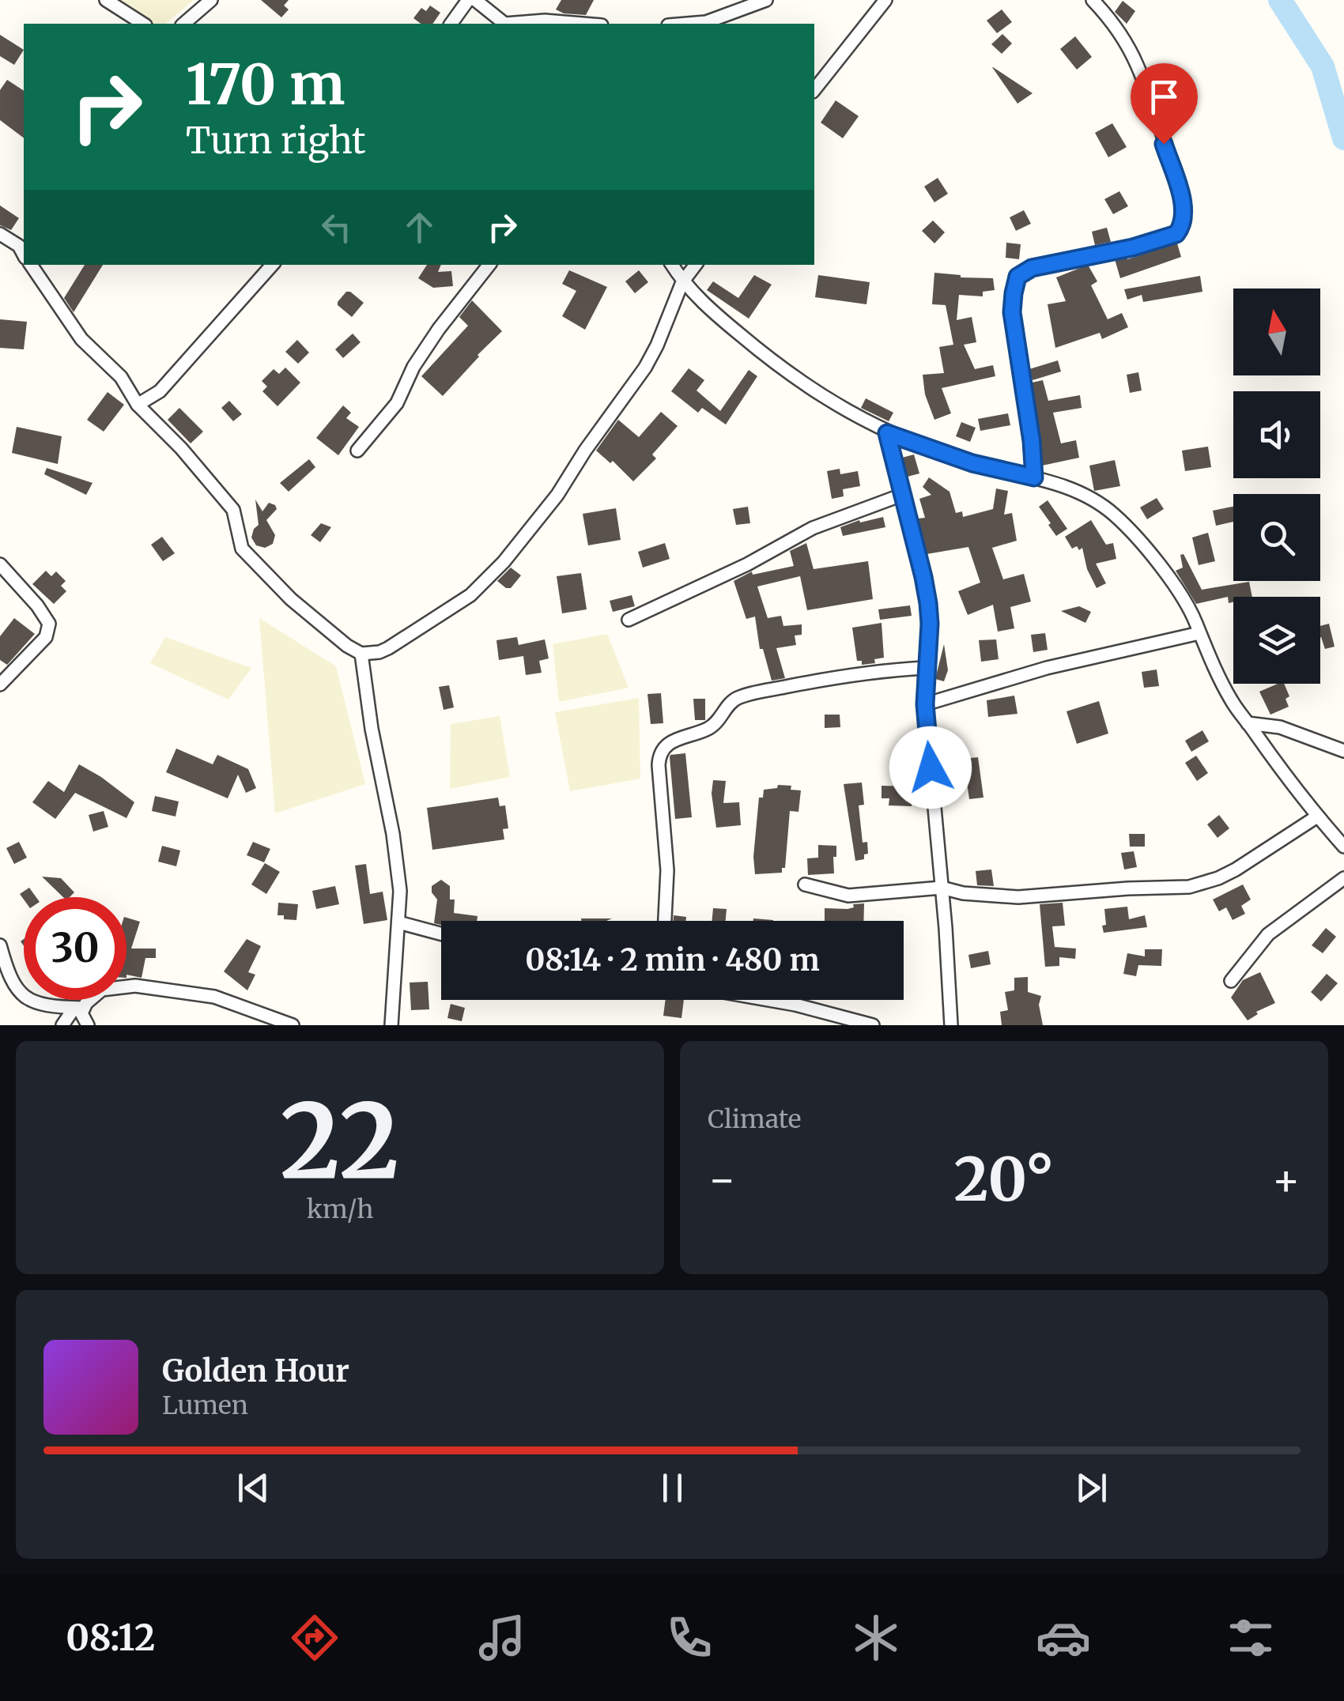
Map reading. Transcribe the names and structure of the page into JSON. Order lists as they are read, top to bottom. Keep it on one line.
{"north":"top","page":{"turn":["170 m","Turn right"],"limit":"30","trip":"08:14 · 2 min · 480 m","tile":[["22","km/h"],"Climate"],"heat":["−","20°","+"],"song":["Golden Hour","Lumen"],"tabs":"08:12"}}
